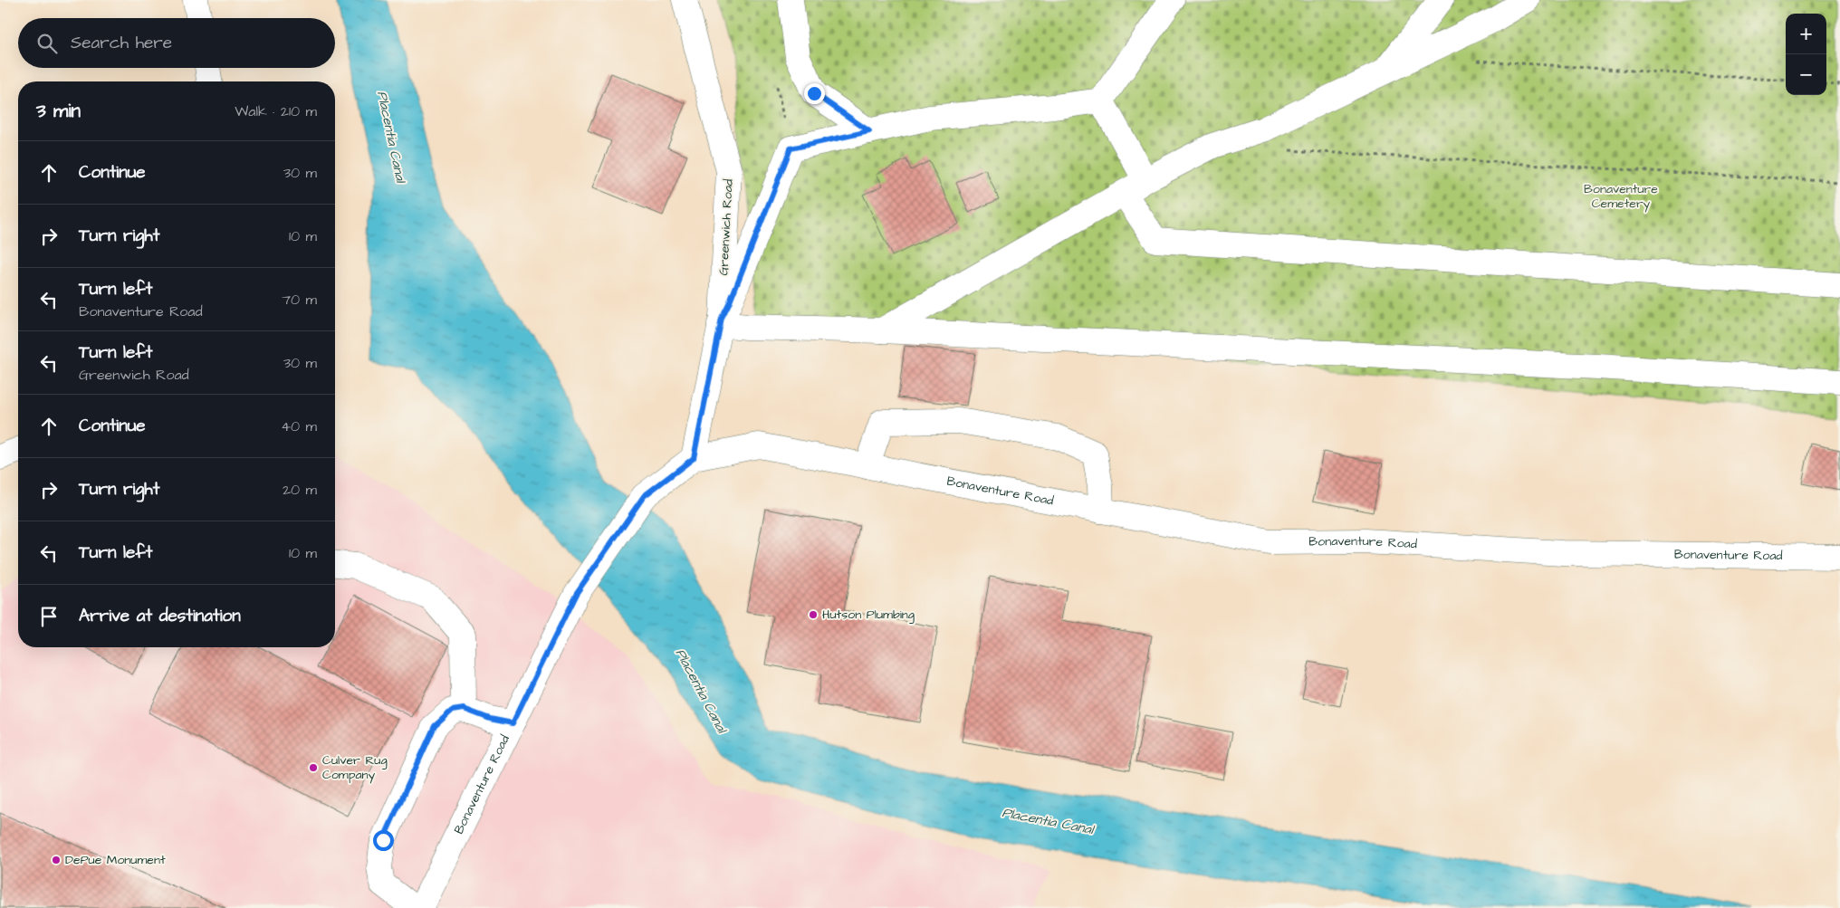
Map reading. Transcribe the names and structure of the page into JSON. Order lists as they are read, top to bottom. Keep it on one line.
{"streets":{"street":["Greenwich Road","Bonaventure Road"]},"crossings":[["Greenwich Road","Bonaventure Road"]],"water":["Placentia Canal"],"parks":["Bonaventure Cemetery"],"places":["Hutson Plumbing","Culver Rug Company","DePue Monument"],"page":{"map_buttons":["+","−"],"search":"Search here","heading":["3 min","Walk · 210 m"],"list":[["Continue","30 m"],["Turn right","10 m"],["Turn left","Bonaventure Road","70 m"],["Turn left","Greenwich Road","30 m"],["Continue","40 m"],["Turn right","20 m"],["Turn left","10 m"],"Arrive at destination"]}}
